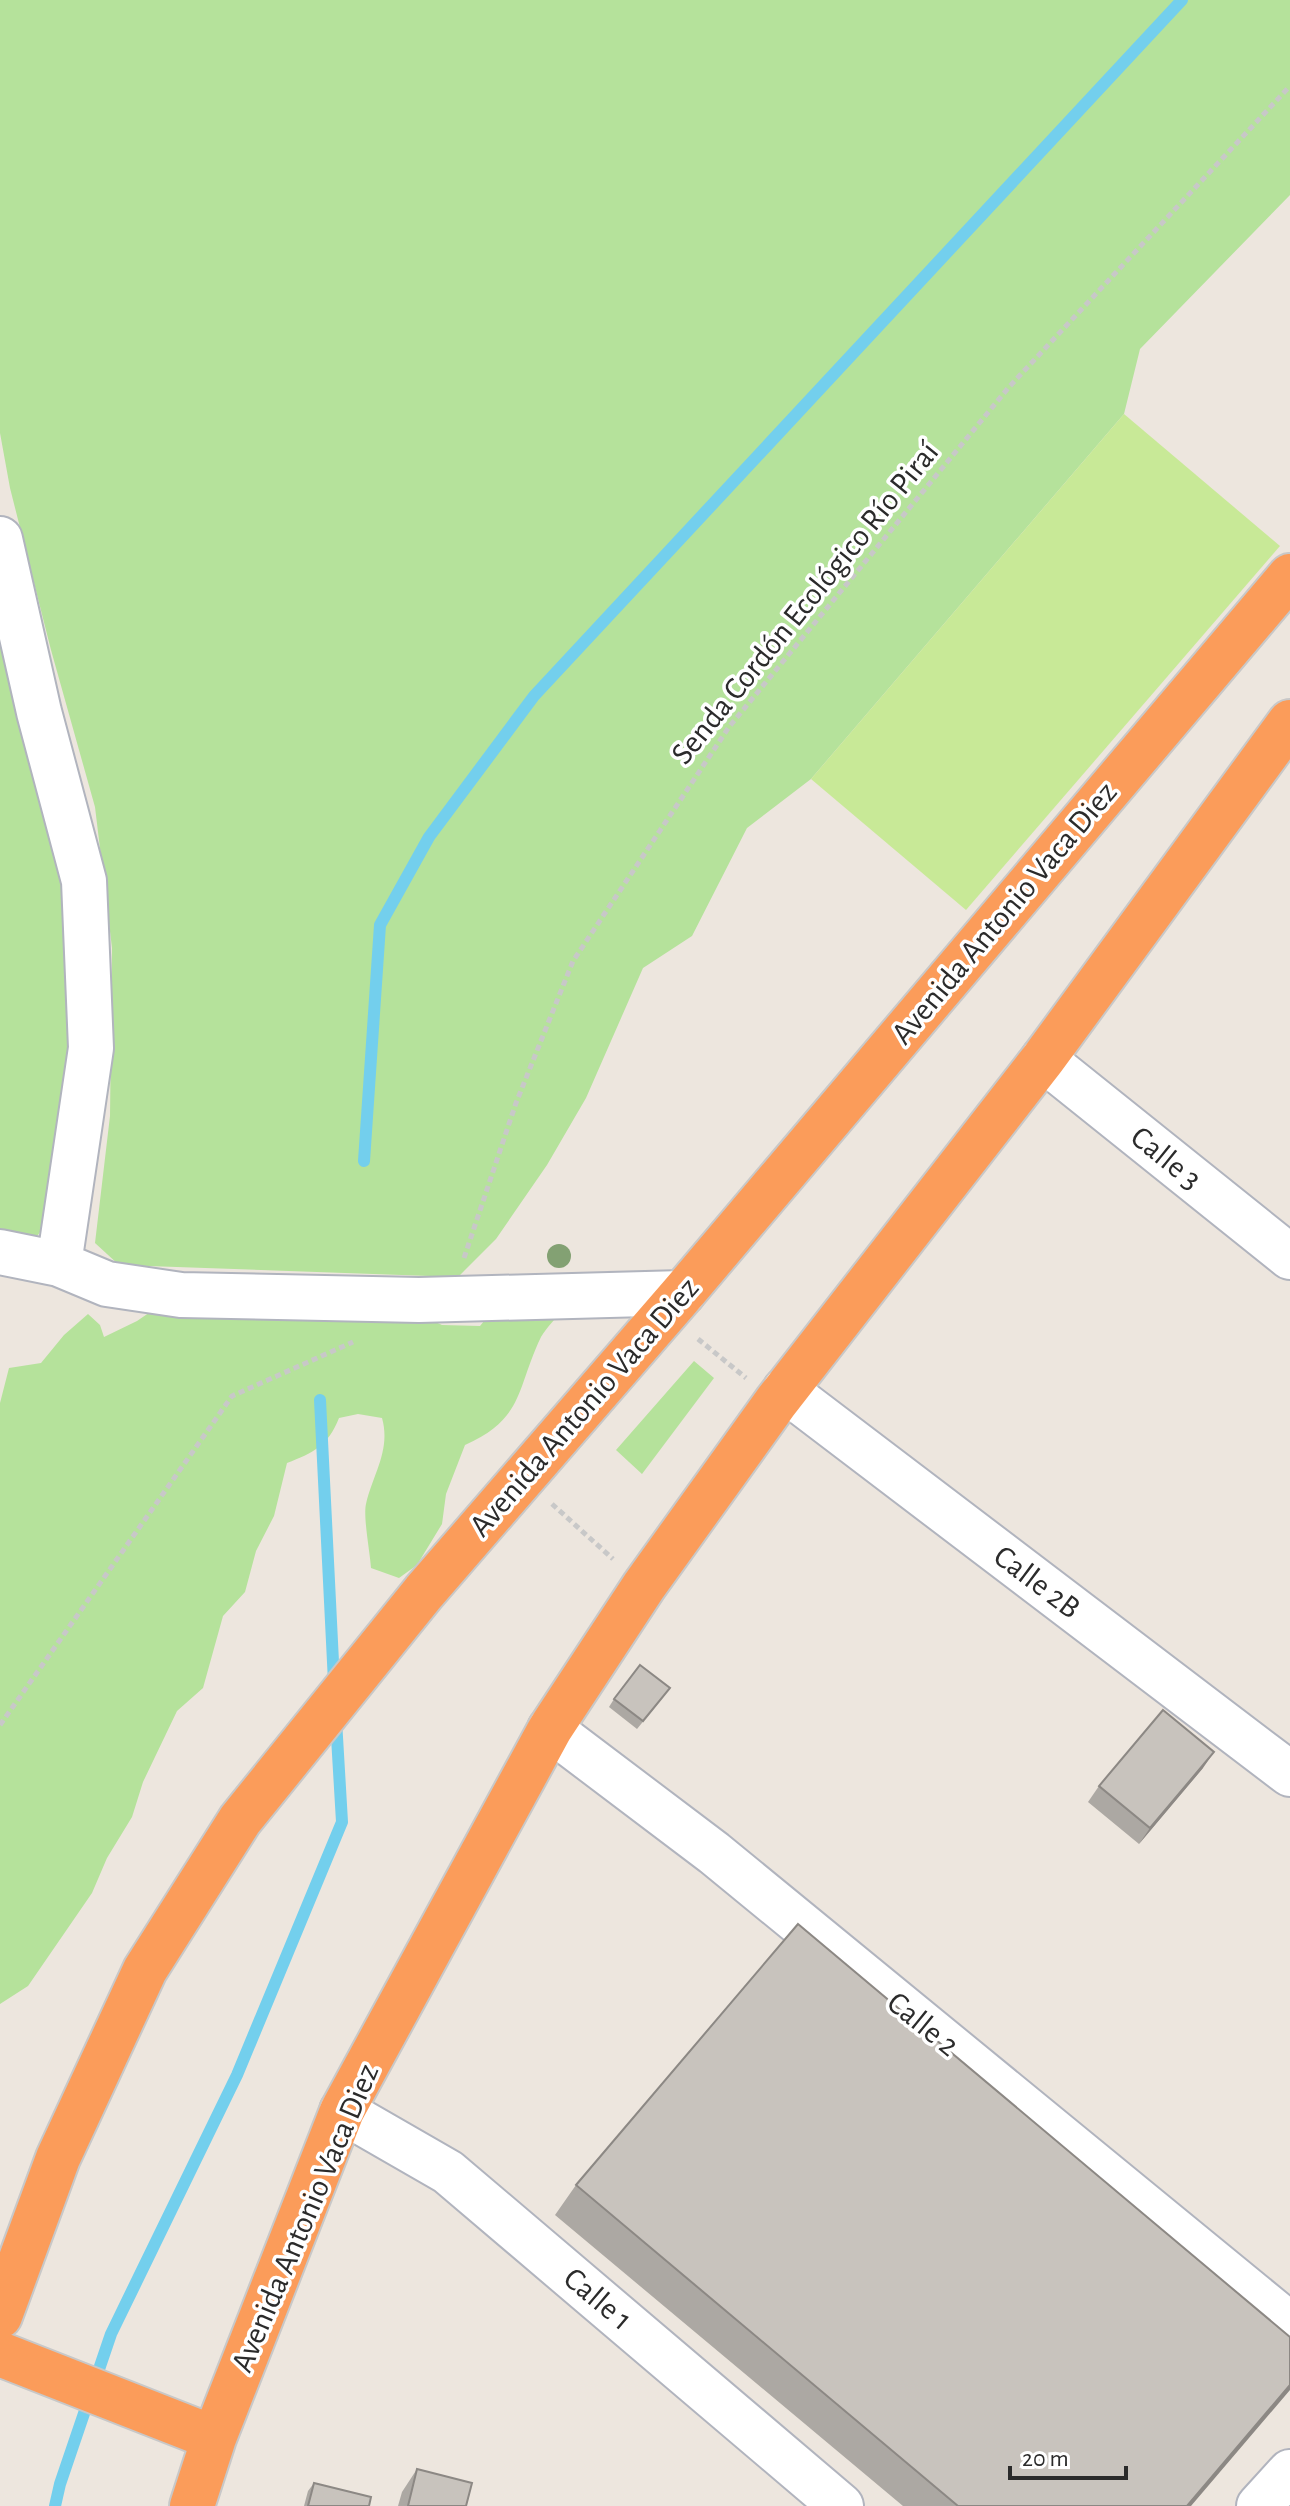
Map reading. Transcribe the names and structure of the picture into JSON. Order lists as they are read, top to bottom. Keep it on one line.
{"streets":{"highway":["Avenida Antonio Vaca Diez"],"street":["Calle 3","Calle 2B","Calle 2","Calle 1"],"path":["Senda Cordón Ecológico Río Piraí"]},"crossings":[["Avenida Antonio Vaca Diez","Calle 3"],["Avenida Antonio Vaca Diez","Calle 2B"],["Avenida Antonio Vaca Diez","Calle 2"],["Avenida Antonio Vaca Diez","Calle 1"]],"scale_bar":"20 m"}
